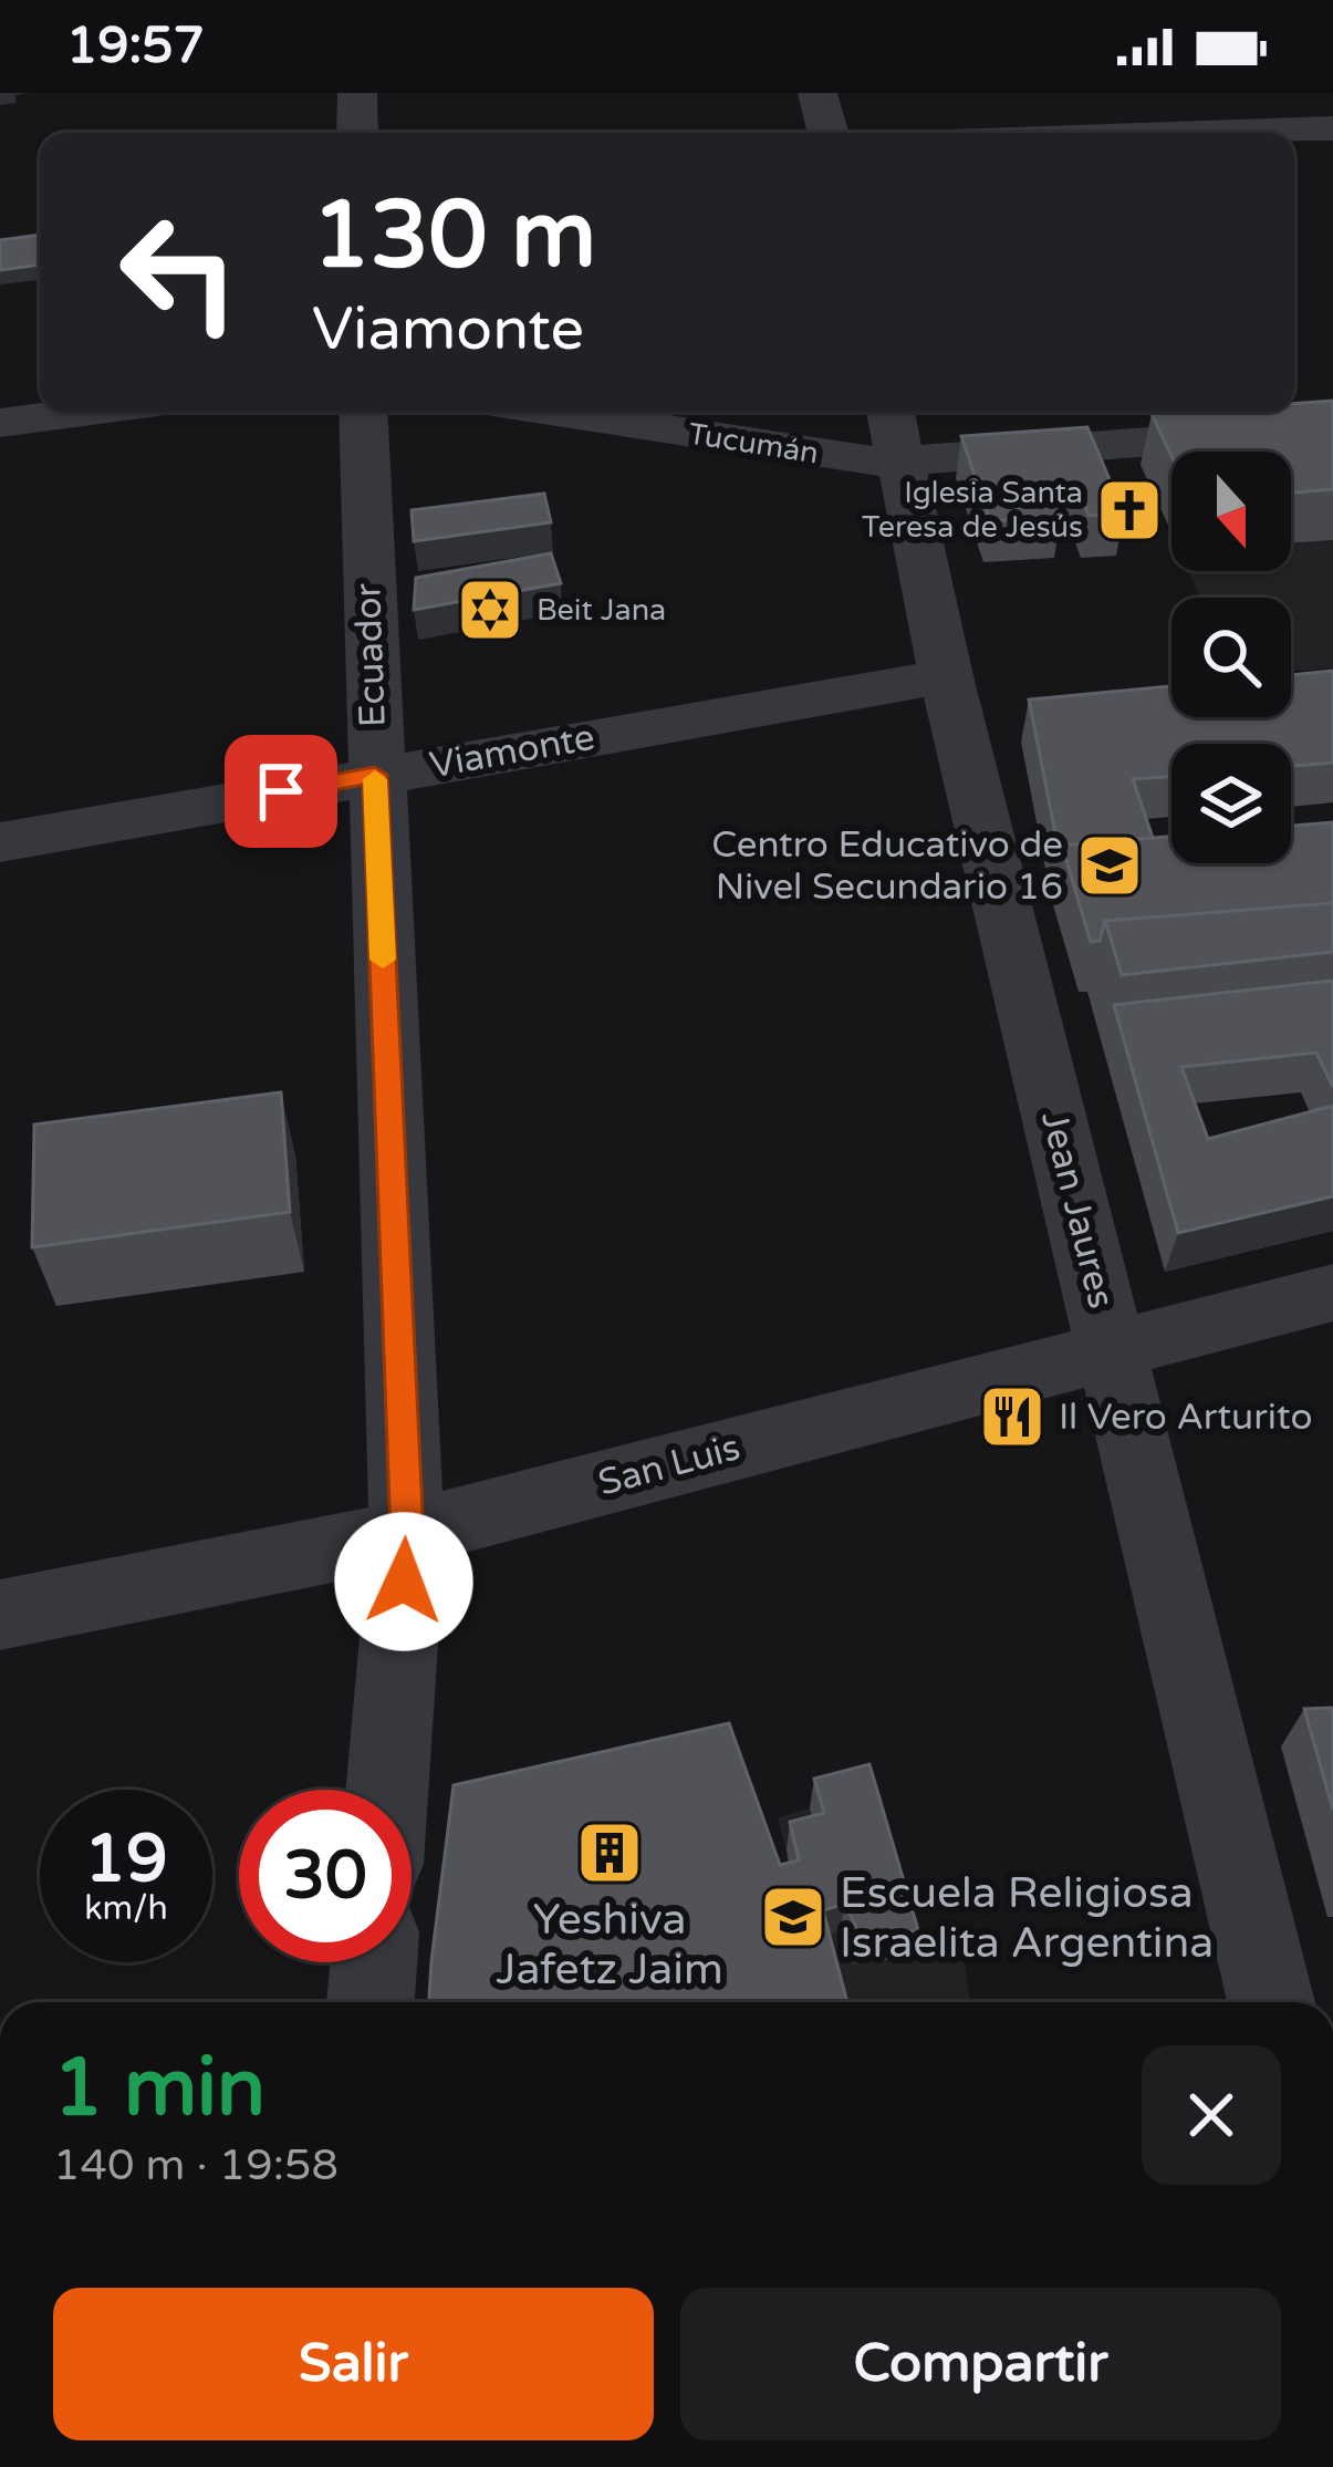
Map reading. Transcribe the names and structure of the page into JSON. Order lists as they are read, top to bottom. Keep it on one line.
{"streets":{"street":["Tucumán","Ecuador","Viamonte","Jean Jaures","San Luis"]},"crossings":[["Tucumán","Jean Jaures"],["Ecuador","Viamonte"],["Ecuador","San Luis"],["Viamonte","Jean Jaures"],["Jean Jaures","San Luis"]],"places":{"church":["Iglesia Santa Teresa de Jesús"],"synagogue":["Beit Jana"],"school or university":["Centro Educativo de Nivel Secundario 16","Escuela Religiosa Israelita Argentina"],"restaurant":["Il Vero Arturito"],"building":["Yeshiva Jafetz Jaim"]},"north":"bottom","page":{"status":"19:57","turn":["130 m","Viamonte"],"speed":"19 km/h","limit":"30","heading":["1 min","140 m · 19:58"],"buttons":["Salir","Compartir"]}}
